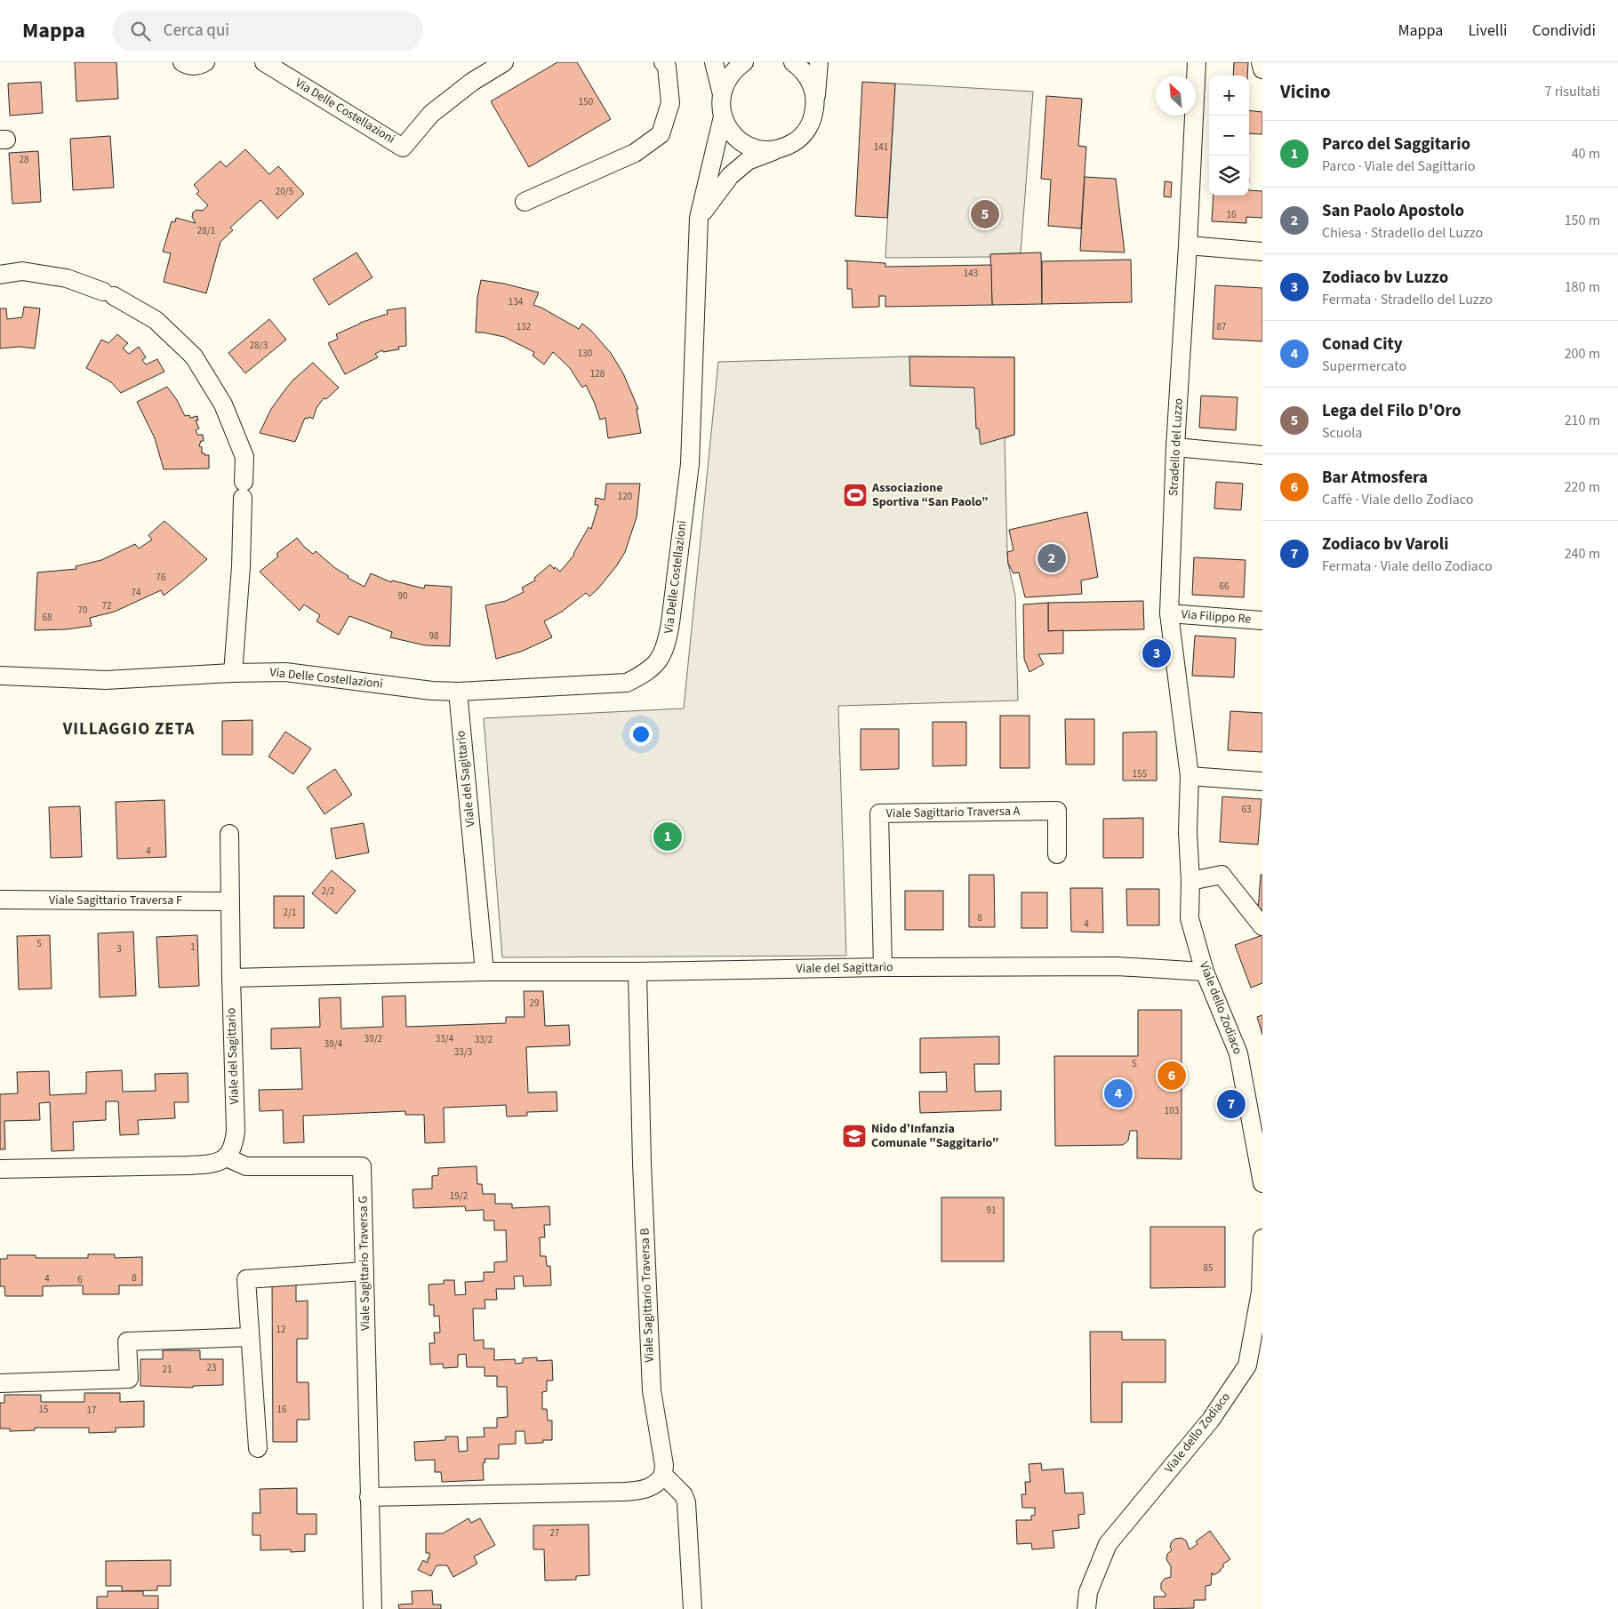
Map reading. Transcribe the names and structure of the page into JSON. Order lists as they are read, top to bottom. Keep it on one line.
{"streets":{"street":["Via Delle Costellazioni","Stradello del Luzzo","Via Filippo Re","Viale del Sagittario","Viale Sagittario Traversa A","Viale Sagittario Traversa F","Viale dello Zodiaco","Viale Sagittario Traversa G","Viale Sagittario Traversa B"]},"crossings":[["Via Delle Costellazioni","Viale del Sagittario"],["Stradello del Luzzo","Via Filippo Re"],["Stradello del Luzzo","Viale dello Zodiaco"],["Viale del Sagittario","Viale Sagittario Traversa A"],["Viale del Sagittario","Viale dello Zodiaco"],["Viale del Sagittario","Viale Sagittario Traversa G"],["Viale del Sagittario","Viale Sagittario Traversa B"]],"districts":["VILLAGGIO ZETA"],"places":{"sports":["Associazione Sportiva “San Paolo”"],"school or university":["Nido d'Infanzia Comunale \"Saggitario\""]},"house_numbers":["150","141","28","20/5","16","28/1","143","134","132","87","28/3","130","128","120","76","66","74","90","72","70","68","98","155","63","4","2/2","2/1","8","4","5","1","3","29","39/2","33/4","33/2","39/4","33/3","5","103","19/2","91","85","8","4","6","12","23","21","15","16","17","27"],"north":"top left","page":{"header":"Mappa","search":"Cerca qui","nav":["Mappa","Livelli","Condividi"],"heading":["Vicino","7 risultati"],"map_buttons":["+","−"],"list":[{"mark":"1","name":"Parco del Saggitario","note":"Parco · Viale del Sagittario","value":"40 m"},{"mark":"2","name":"San Paolo Apostolo","note":"Chiesa · Stradello del Luzzo","value":"150 m"},{"mark":"3","name":"Zodiaco bv Luzzo","note":"Fermata · Stradello del Luzzo","value":"180 m"},{"mark":"4","name":"Conad City","note":"Supermercato","value":"200 m"},{"mark":"5","name":"Lega del Filo D'Oro","note":"Scuola","value":"210 m"},{"mark":"6","name":"Bar Atmosfera","note":"Caffè · Viale dello Zodiaco","value":"220 m"},{"mark":"7","name":"Zodiaco bv Varoli","note":"Fermata · Viale dello Zodiaco","value":"240 m"}],"pins":["5","2","3","1","6","4","7"]}}
